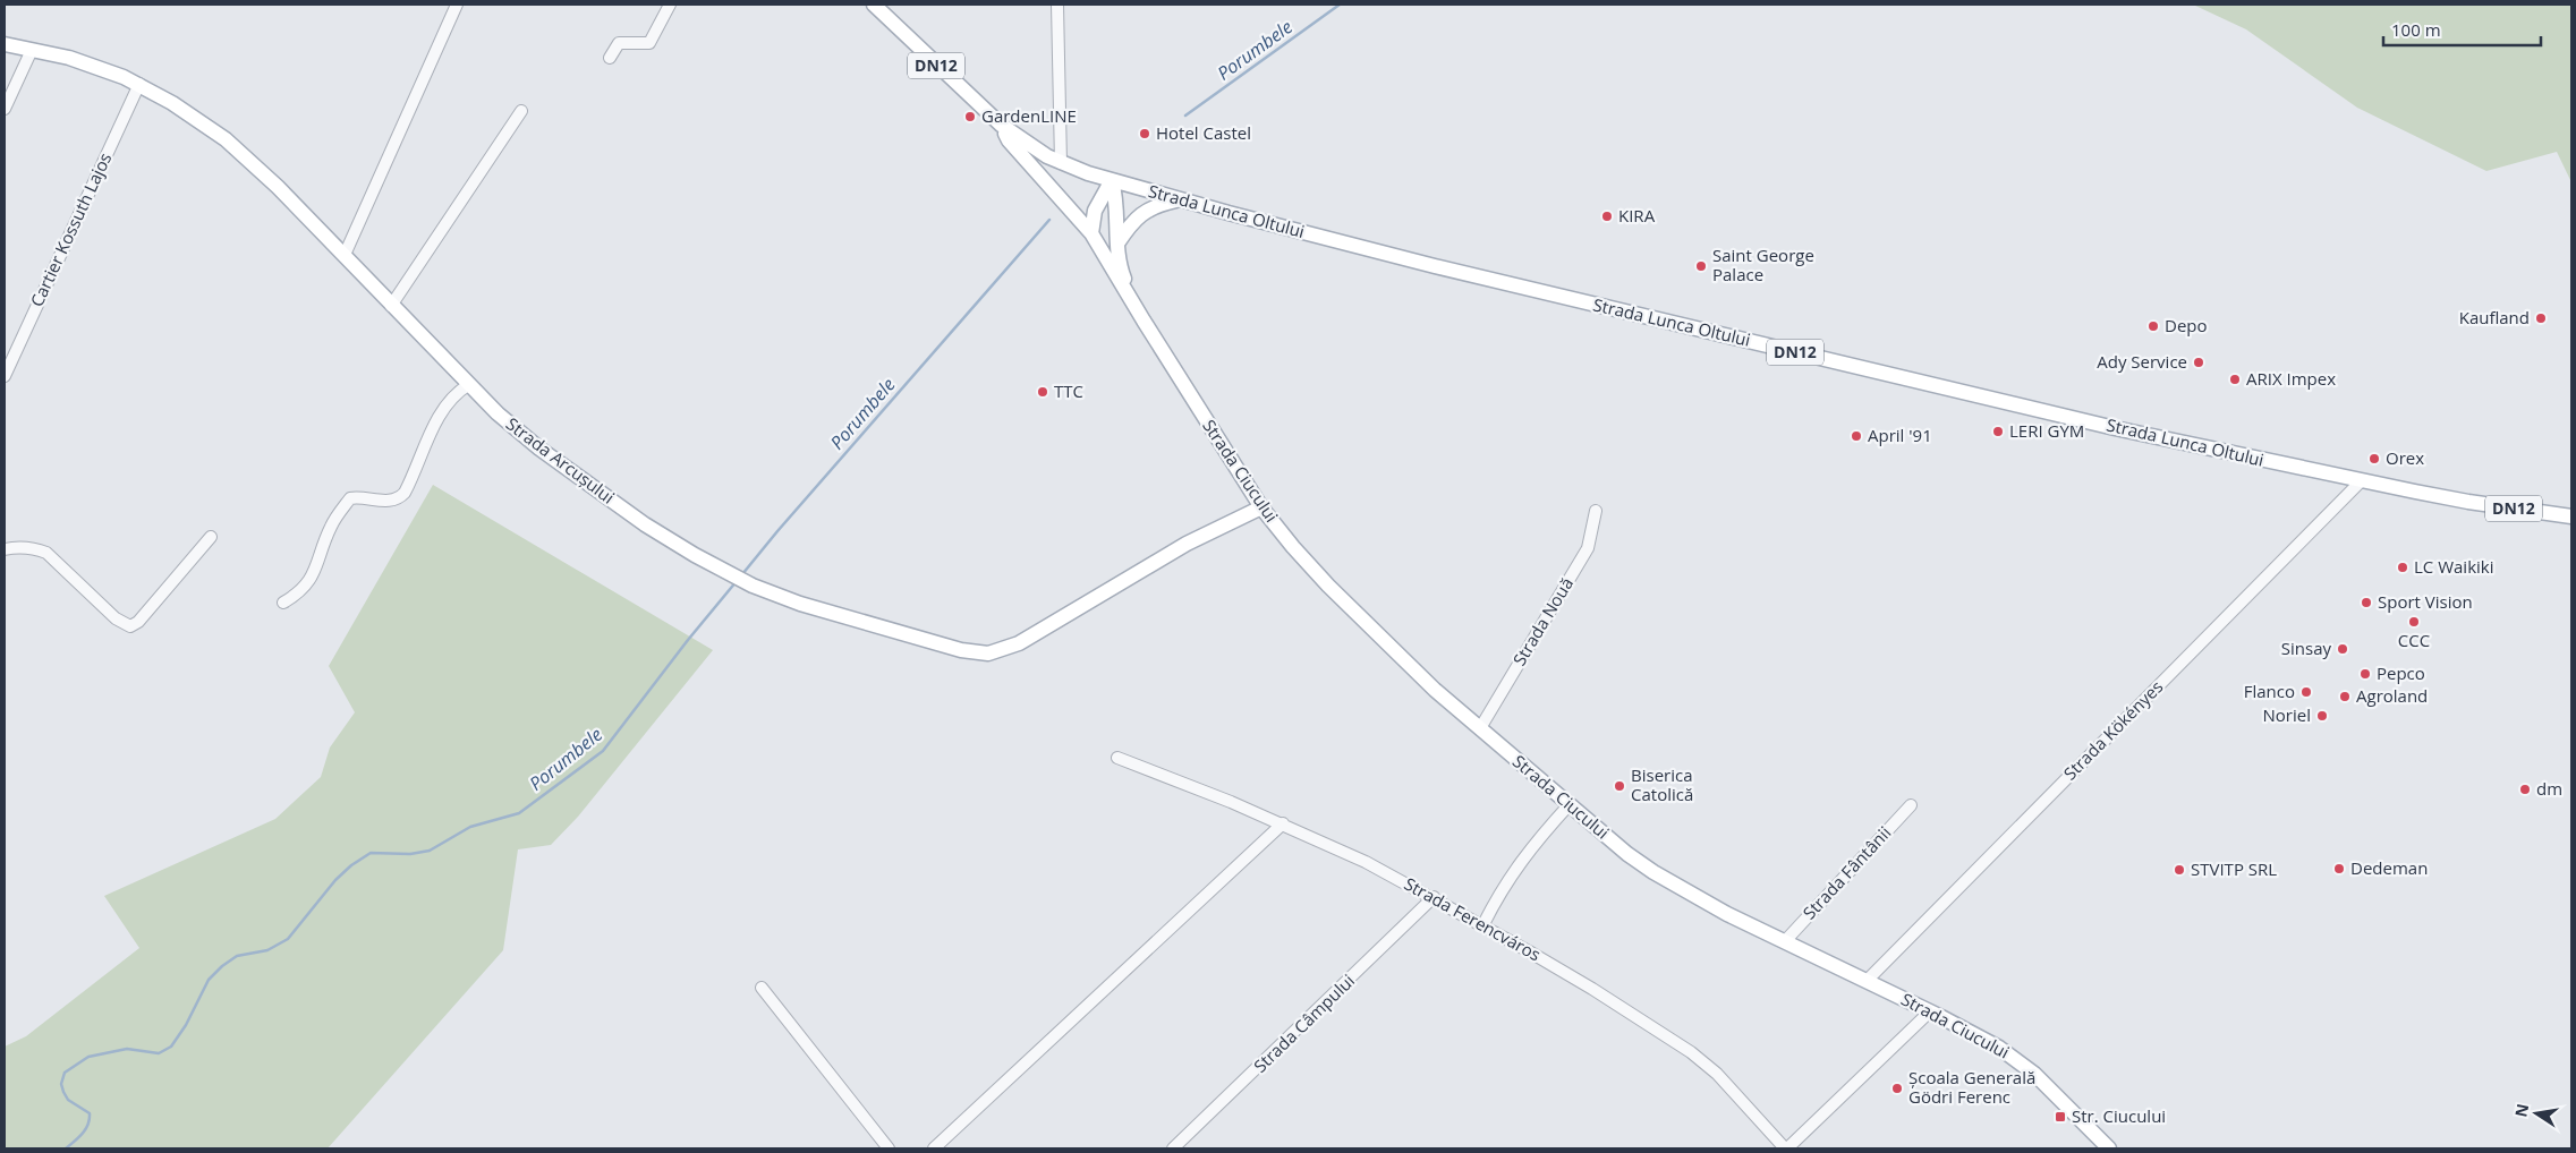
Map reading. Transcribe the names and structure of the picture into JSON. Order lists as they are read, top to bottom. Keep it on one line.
{"streets":{"main road":["DN12","Strada Lunca Oltului","Strada Arcușului","Strada Ciucului"],"street":["Cartier Kossuth Lajos","Strada Nouă","Strada Kökényes","Strada Fântânii","Strada Ferencváros","Strada Câmpului"]},"crossings":[["DN12","Strada Lunca Oltului"],["Strada Lunca Oltului","Strada Kökényes"],["Cartier Kossuth Lajos","Strada Arcușului"],["Strada Arcușului","Strada Ciucului"],["Strada Ciucului","Strada Nouă"],["Strada Ciucului","Strada Kökényes"],["Strada Ciucului","Strada Fântânii"],["Strada Ferencváros","Strada Câmpului"]],"water":["Porumbele"],"places":{"other":["GardenLINE","Hotel Castel","KIRA","Saint George Palace","Kaufland","Depo","Ady Service","ARIX Impex","TTC","LERI GYM","April '91","Orex","LC Waikiki","Sport Vision","CCC","Sinsay","Pepco","Flanco","Agroland","Noriel","Biserica Catolică","dm","Dedeman","STVITP SRL","Școala Generală Gödri Ferenc"],"transit":["Str. Ciucului"]},"scale_bar":"100 m","north":"left"}
